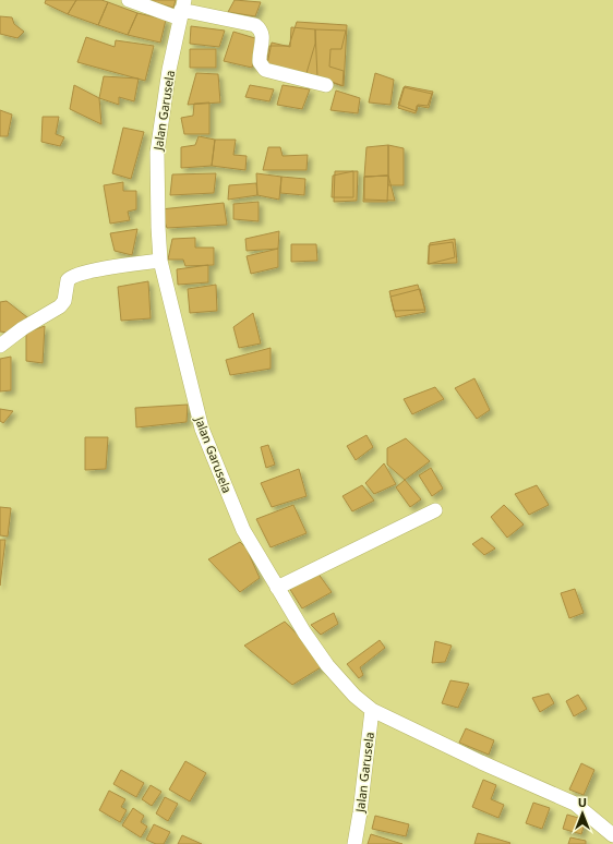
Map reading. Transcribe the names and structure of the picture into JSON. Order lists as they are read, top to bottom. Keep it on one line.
{"streets":{"street":["Jalan Garusela"]},"north":"top"}
